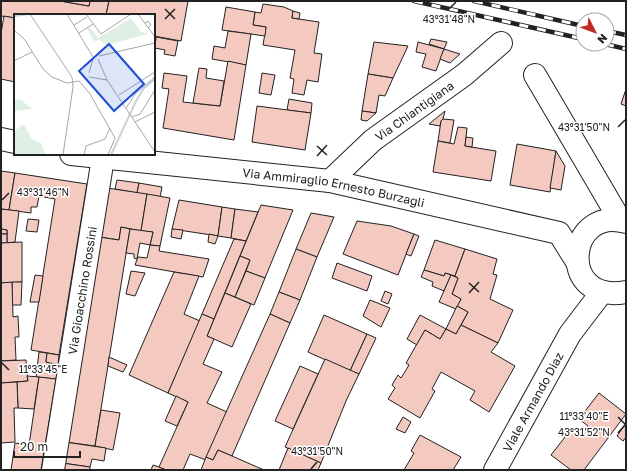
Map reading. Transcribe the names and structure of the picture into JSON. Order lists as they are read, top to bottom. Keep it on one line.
{"streets":{"street":["Via Chiantigiana","Via Ammiraglio Ernesto Burzagli","Via Gioacchino Rossini","Viale Armando Diaz"]},"crossings":[["Via Chiantigiana","Via Ammiraglio Ernesto Burzagli"],["Via Ammiraglio Ernesto Burzagli","Via Gioacchino Rossini"],["Via Ammiraglio Ernesto Burzagli","Viale Armando Diaz"]],"scale_bar":"20 m","north":"bottom right","coordinates":["43°31'48\"N","43°31'50\"N","43°31'46\"N","11°33'45\"E","11°33'40\"E","43°31'52\"N"]}
